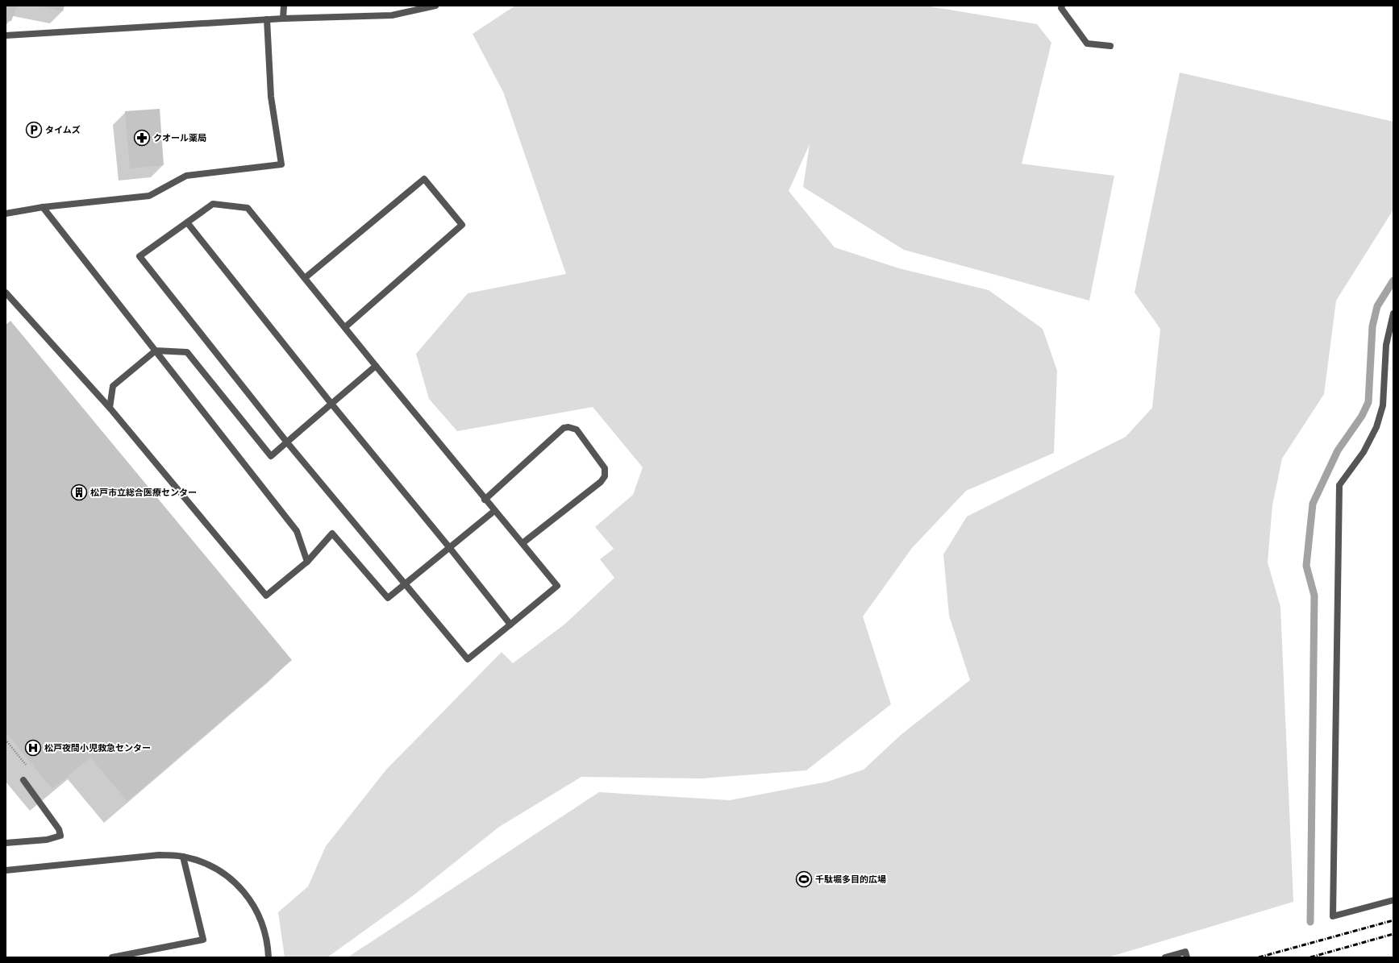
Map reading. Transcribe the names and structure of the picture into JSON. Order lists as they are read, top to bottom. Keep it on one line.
{"places":{"parking":["タイムズ"],"pharmacy":["クオール薬局"],"building":["松戸市立総合医療センター"],"hospital":["松戸夜間小児救急センター"],"sports":["千駄堀多目的広場"]}}
